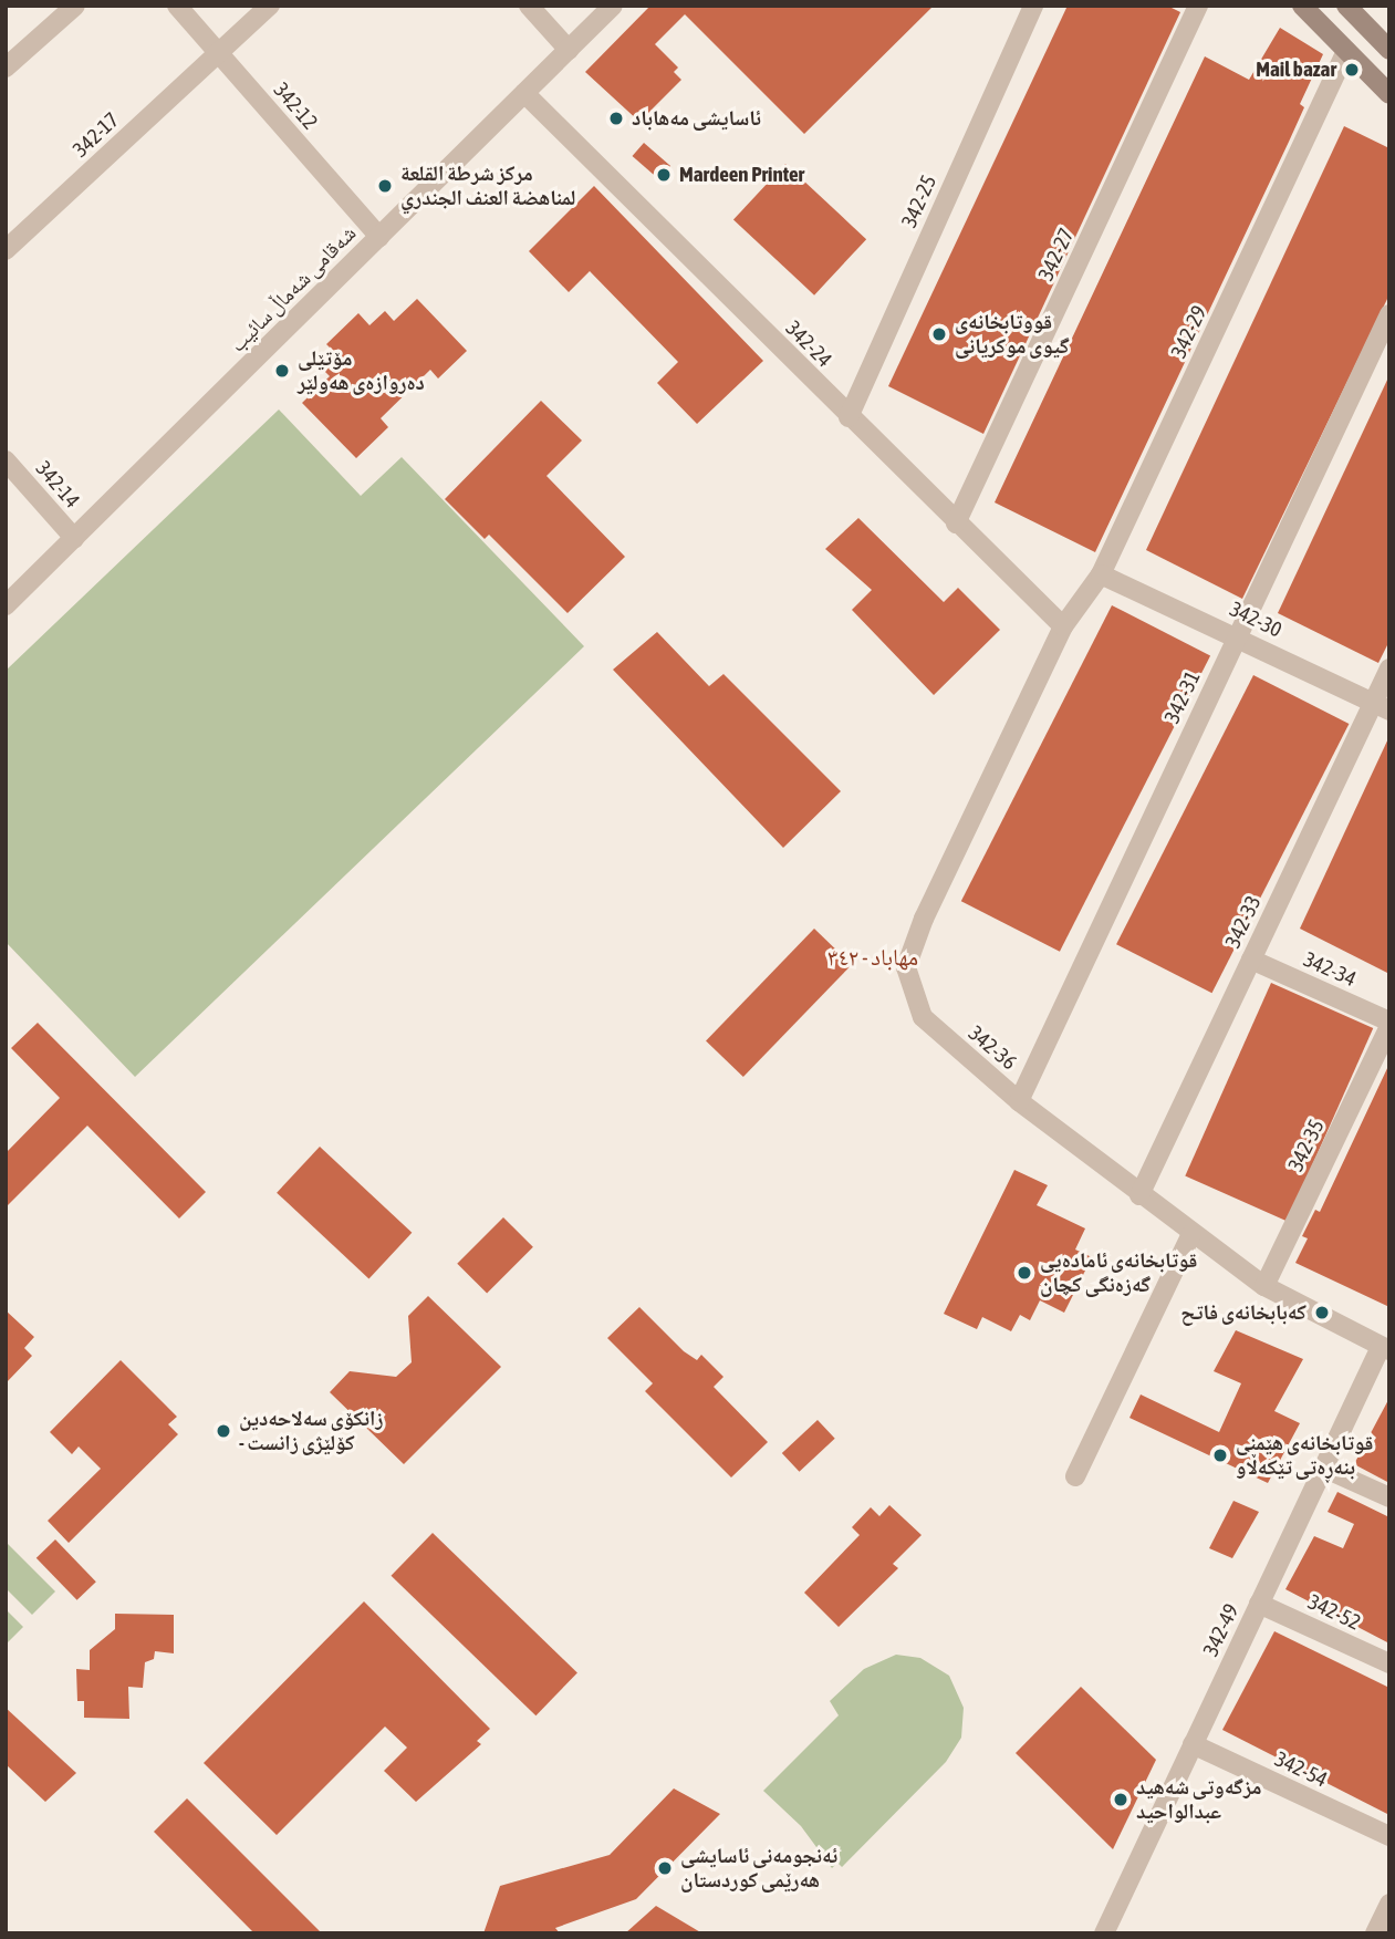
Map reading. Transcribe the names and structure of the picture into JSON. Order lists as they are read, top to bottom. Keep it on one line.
{"streets":{"street":["342-12","342-17","342-25","342-27","شەقامی شەماڵ سائیب","342-29","342-24","342-14","342-30","342-31","342-33","342-34","342-36","342-35","342-52","342-49","342-54"]},"crossings":[["342-12","342-17"],["342-12","شەقامی شەماڵ سائیب"],["342-25","342-24"],["342-27","342-24"],["شەقامی شەماڵ سائیب","342-24"],["شەقامی شەماڵ سائیب","342-14"],["342-29","342-24"],["342-29","342-30"],["342-29","342-36"],["342-24","342-36"],["342-30","342-31"],["342-30","342-33"],["342-31","342-36"],["342-33","342-34"],["342-33","342-36"],["342-34","342-35"],["342-36","342-35"],["342-36","342-49"],["342-52","342-49"],["342-49","342-54"]],"districts":["مهاباد - ٣٤٢"],"places":["Mail bazar","ئاسایشی مەهاباد","Mardeen Printer","مركز شرطة القلعة لمناهضة العنف الجندري","قووتابخانەی گيوی موكريانی","مۆتێلی دەروازەی هەولێر","قوتابخانەی ئامادەیی گەزەنگی کچان","كەبابخانەی فاتح","زانکۆی سەلاحەدین - کۆلێژی زانست","قوتابخانەی هێمنی بنەڕەتی تێکەڵاو","مزگه‌وتی شه‌هید عبدالواحید","ئەنجومەنی ئاسایشی هەرێمی کوردستان"]}
